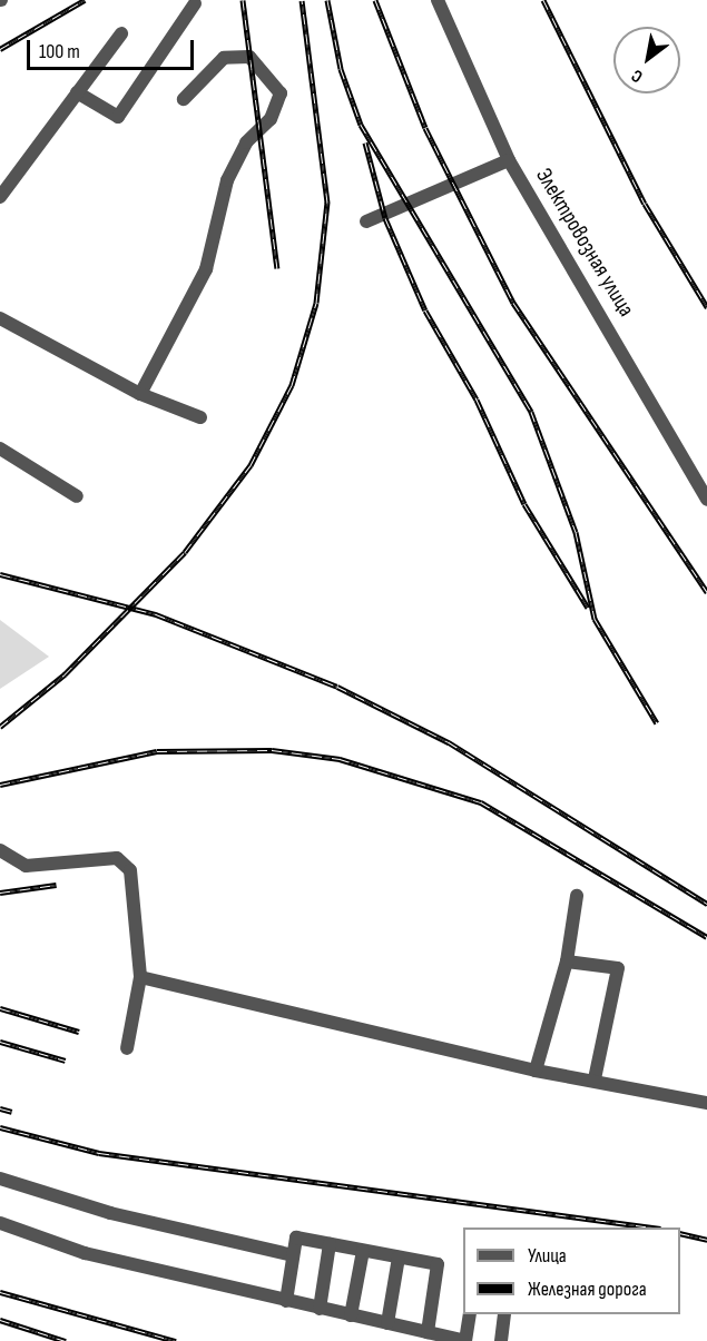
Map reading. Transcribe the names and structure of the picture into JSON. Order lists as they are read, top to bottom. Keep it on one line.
{"streets":{"street":["Электровозная улица"]},"legend":["Улица","Железная дорога"],"scale_bar":"100 m","north":"bottom left"}
